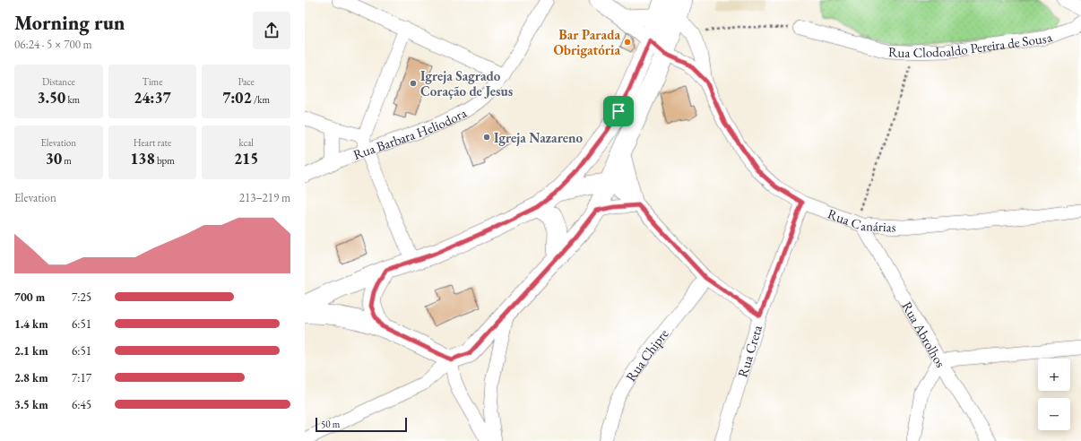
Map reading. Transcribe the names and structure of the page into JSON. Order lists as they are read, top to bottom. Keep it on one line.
{"streets":{"street":["Rua Clodoaldo Pereira de Sousa","Rua Barbara Heliodora","Rua Canárias","Rua Abrolhos","Rua Creta","Rua Chipre"]},"crossings":[["Rua Canárias","Rua Abrolhos"],["Rua Canárias","Rua Creta"]],"places":["Bar Parada Obrigatória","Igreja Sagrado Coração de Jesus","Igreja Nazareno"],"scale_bar":"50 m","page":{"heading":["Morning run","06:24 · 5 × 700 m"],"stats":[["Distance","3.50 km"],["Time","24:37"],["Pace","7:02 /km"],["Elevation","30 m"],["Heart rate","138 bpm"],["kcal","215"]],"chart":["Elevation","213–219 m"],"list":[{"name":"700 m","note":"7:25"},{"name":"1.4 km","note":"6:51"},{"name":"2.1 km","note":"6:51"},{"name":"2.8 km","note":"7:17"},{"name":"3.5 km","note":"6:45"}],"map_buttons":["+","−"],"scale":"50 m"}}
